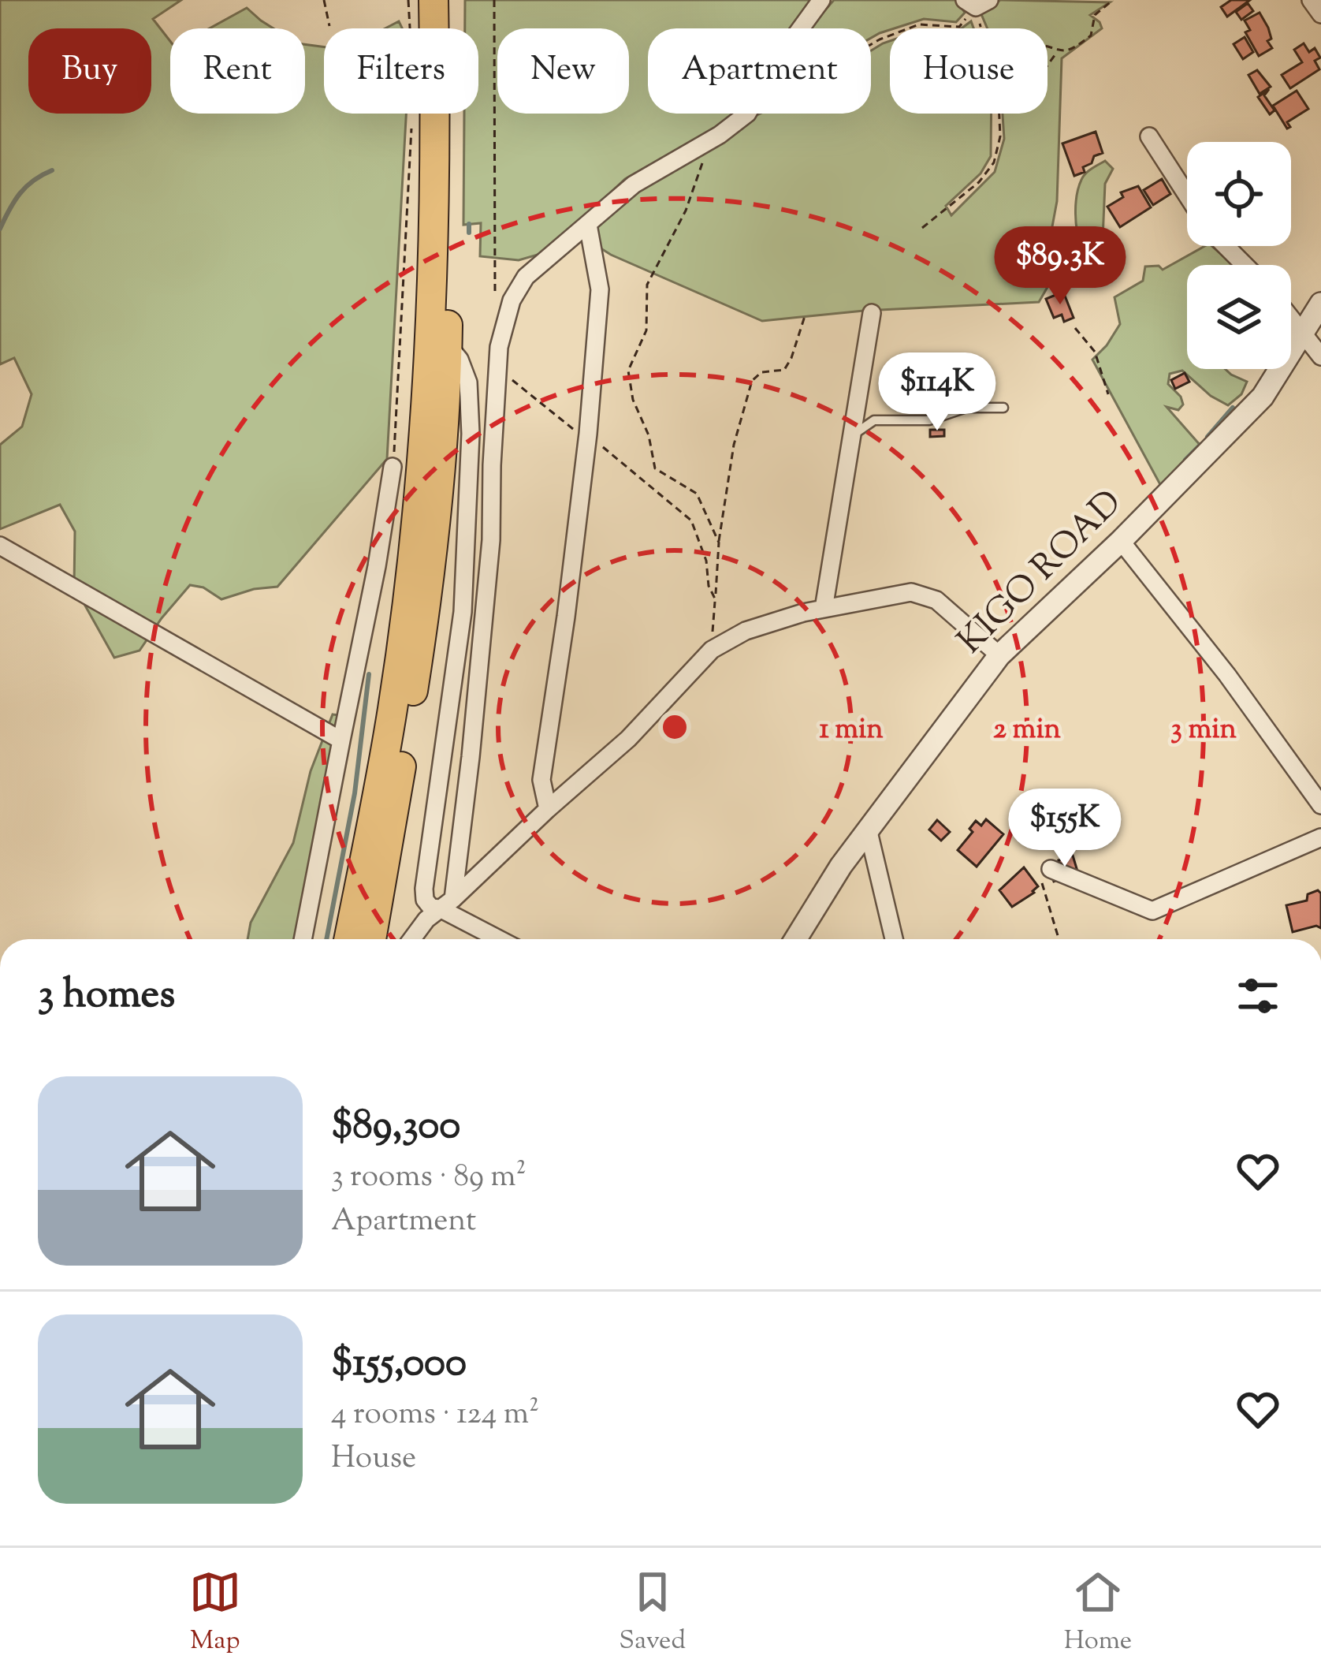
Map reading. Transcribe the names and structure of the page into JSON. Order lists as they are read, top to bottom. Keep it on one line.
{"streets":{"street":["KIGO ROAD"]},"page":{"chip":["Buy","Rent","Filters","New","Apartment","House"],"price":["$89.3K","$114K","$155K"],"heading":"3 homes","list":[{"name":"$89,300","note":"3 rooms · 89 m² · Apartment"},{"name":"$155,000","note":"4 rooms · 124 m² · House"}],"tabs":["Map","Saved","Home"]},"rings":["1 min","2 min","3 min"]}
